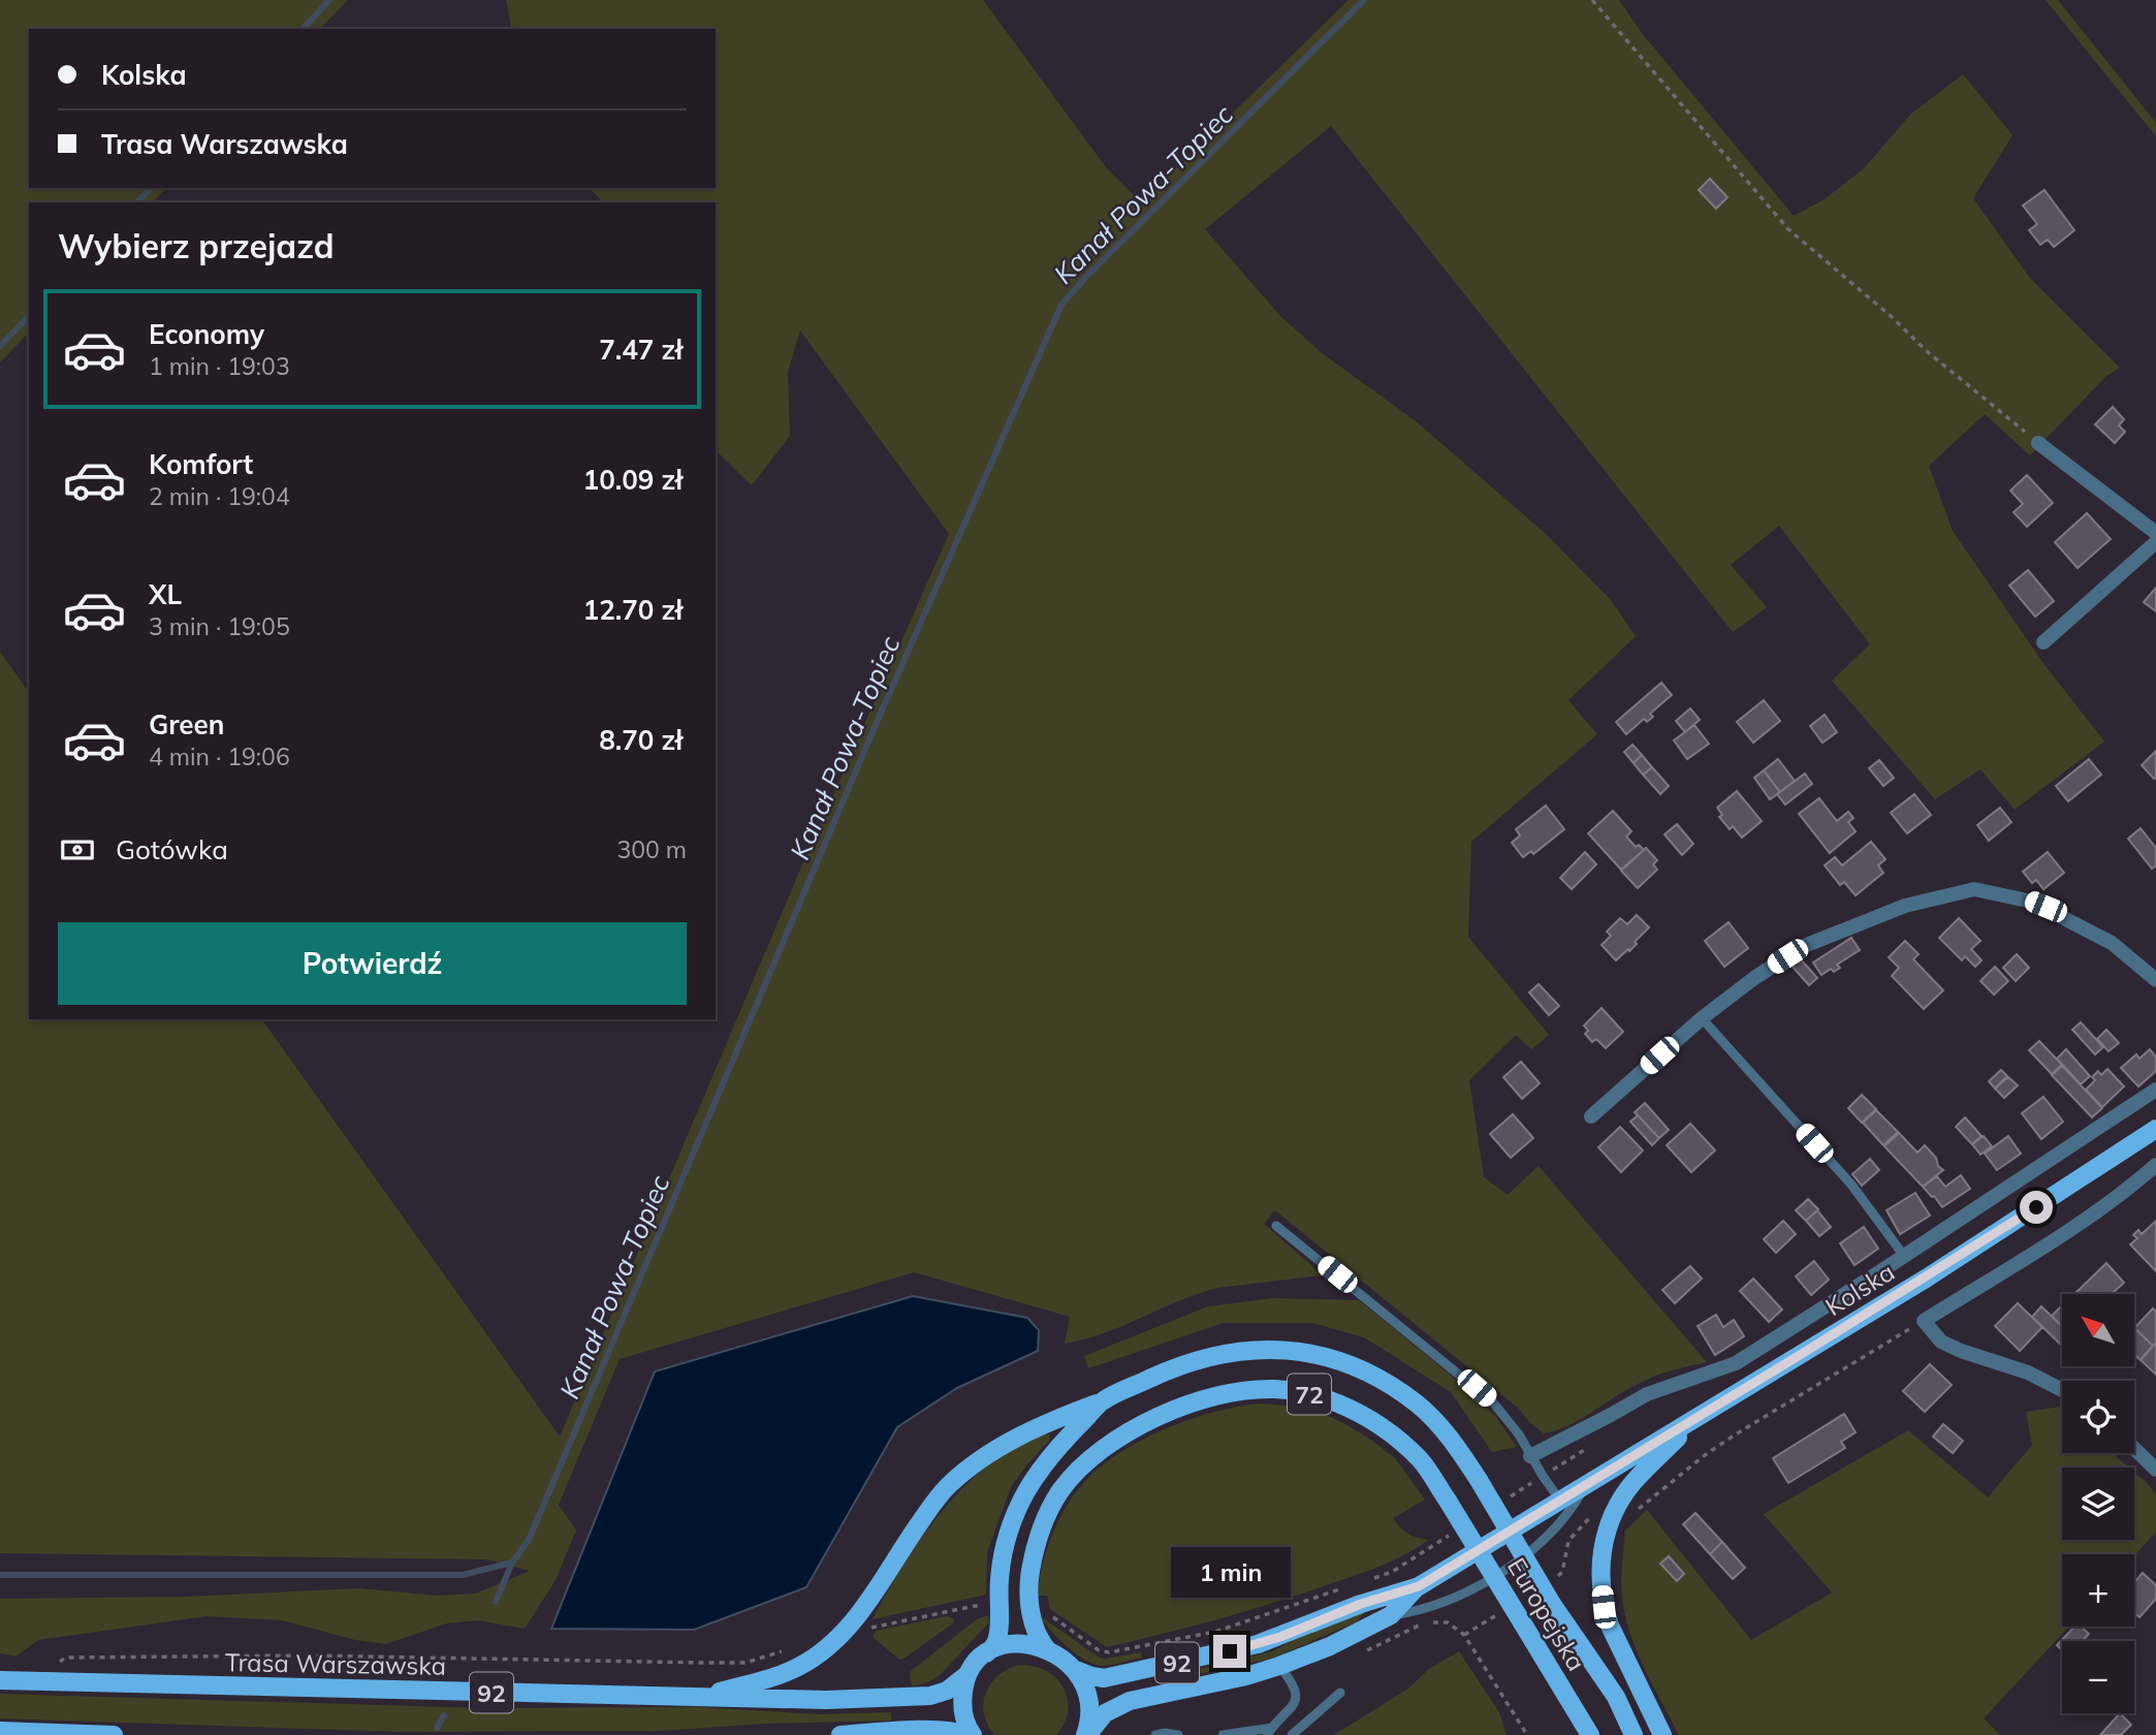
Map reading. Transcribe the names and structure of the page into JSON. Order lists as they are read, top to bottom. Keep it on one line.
{"streets":{"main road":["Kolska","72","Europejska","92","Trasa Warszawska"]},"crossings":[["Kolska","92"],["Europejska","92"],["92","Trasa Warszawska"]],"water":["Kanał Powa-Topiec"],"north":"top left","page":{"banner":["Kolska","Trasa Warszawska"],"heading":"Wybierz przejazd","list":[{"name":"Economy","note":"1 min · 19:03","value":"7.47 zł"},{"name":"Komfort","note":"2 min · 19:04","value":"10.09 zł"},{"name":"XL","note":"3 min · 19:05","value":"12.70 zł"},{"name":"Green","note":"4 min · 19:06","value":"8.70 zł"}],"pay":["Gotówka","300 m"],"buttons":"Potwierdź","map_buttons":["+","−"],"bubble":"1 min"}}
